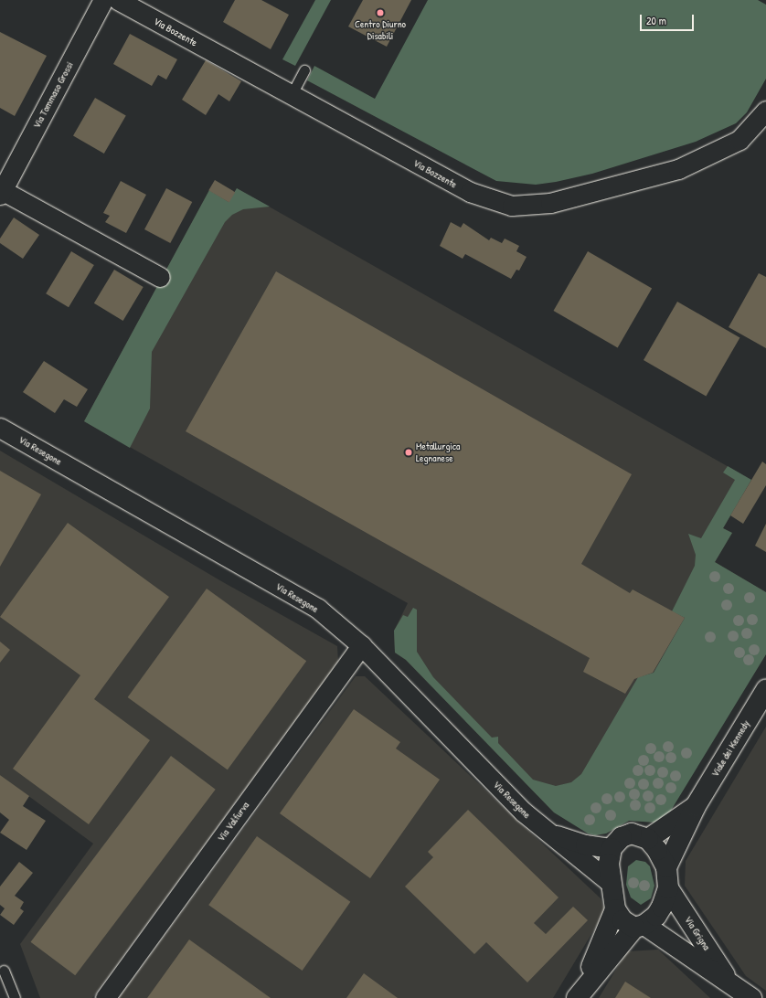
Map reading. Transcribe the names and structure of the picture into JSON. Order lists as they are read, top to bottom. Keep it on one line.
{"streets":{"street":["Via Bozzente","Via Tommaso Grossi","Via Resegone","Viale dei Kennedy","Via Valfurva","Via Grigna"]},"crossings":[["Via Resegone","Viale dei Kennedy"],["Via Resegone","Via Valfurva"],["Via Resegone","Via Grigna"],["Viale dei Kennedy","Via Grigna"]],"places":["Centro Diurno Disabili","Metallurgica Legnanese"],"scale_bar":"20 m"}
